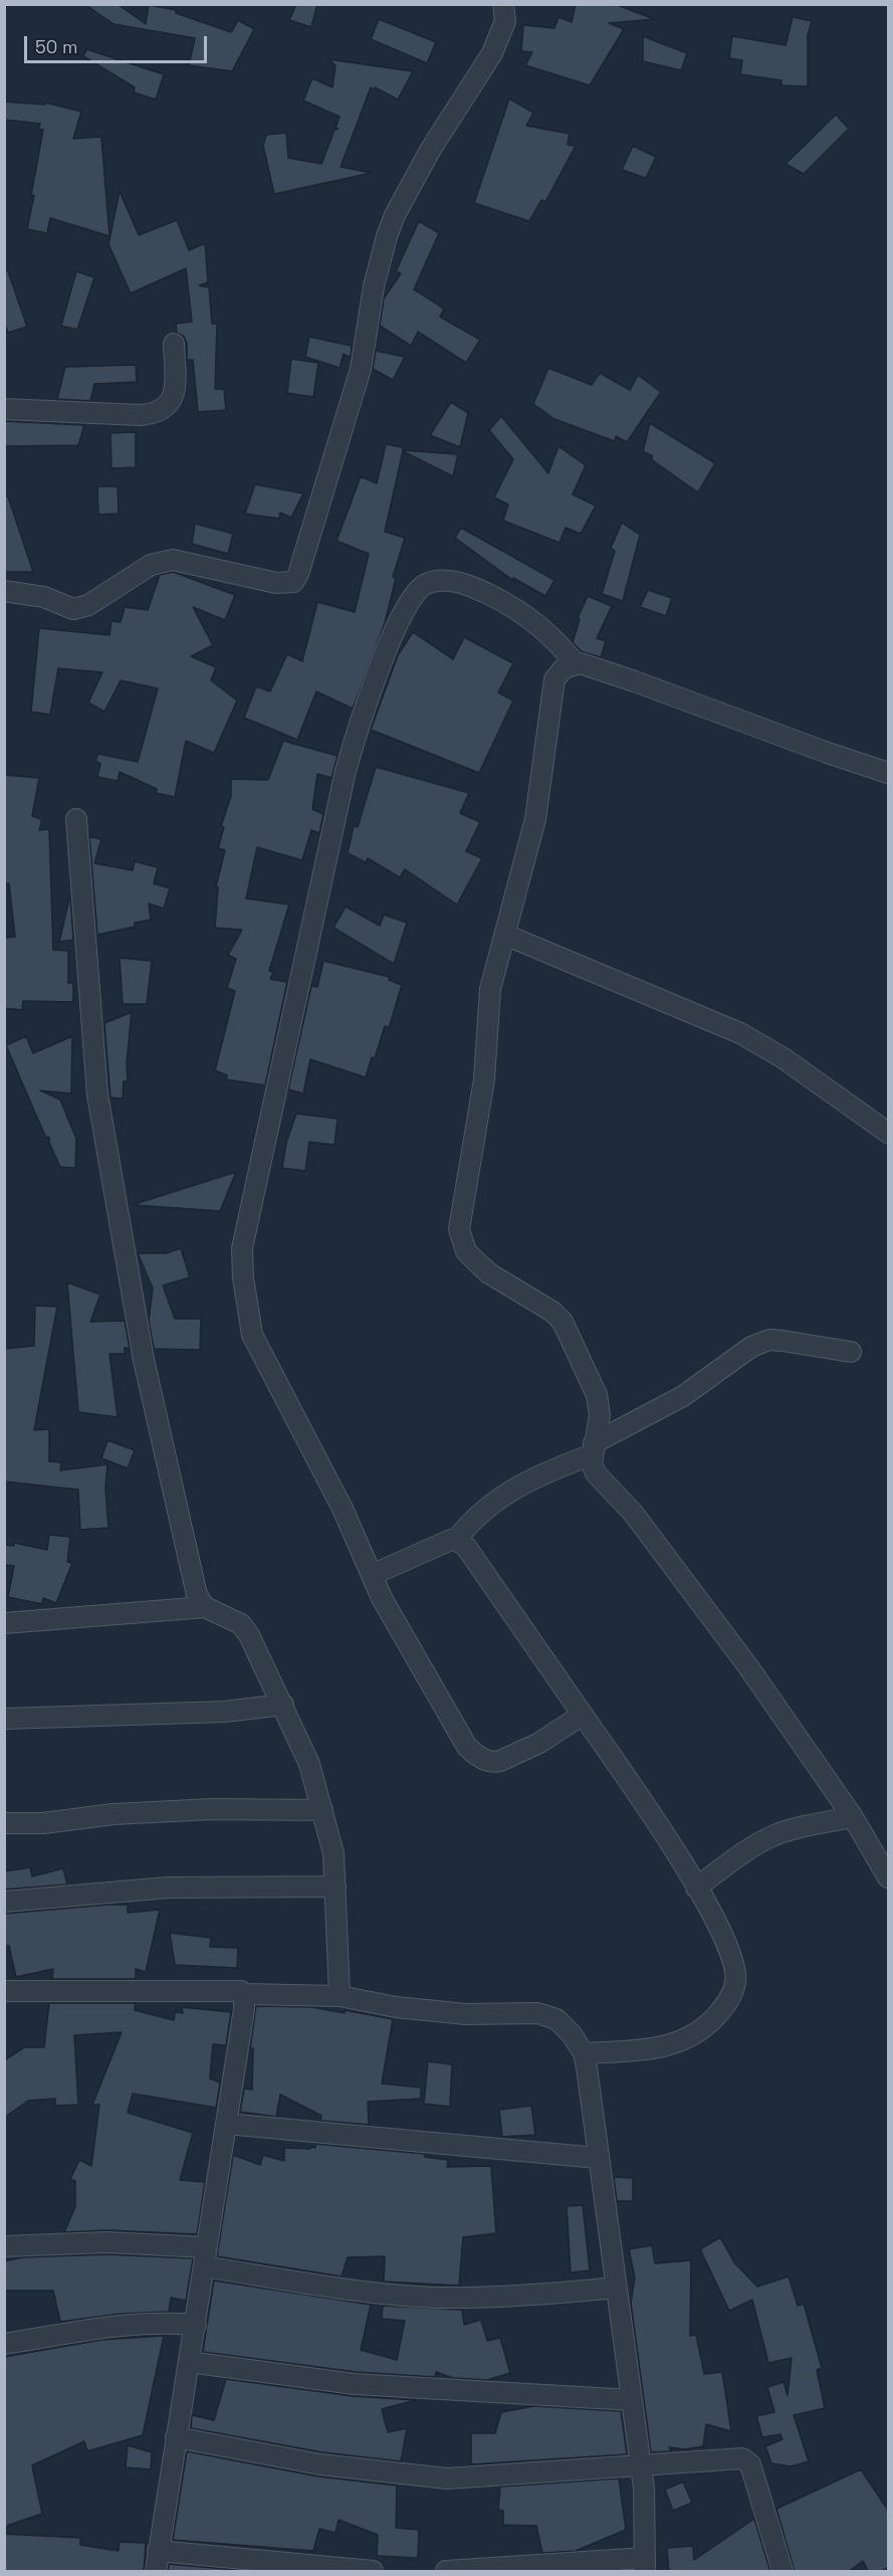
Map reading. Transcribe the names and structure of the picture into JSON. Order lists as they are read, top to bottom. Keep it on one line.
{"scale_bar":"50 m"}
